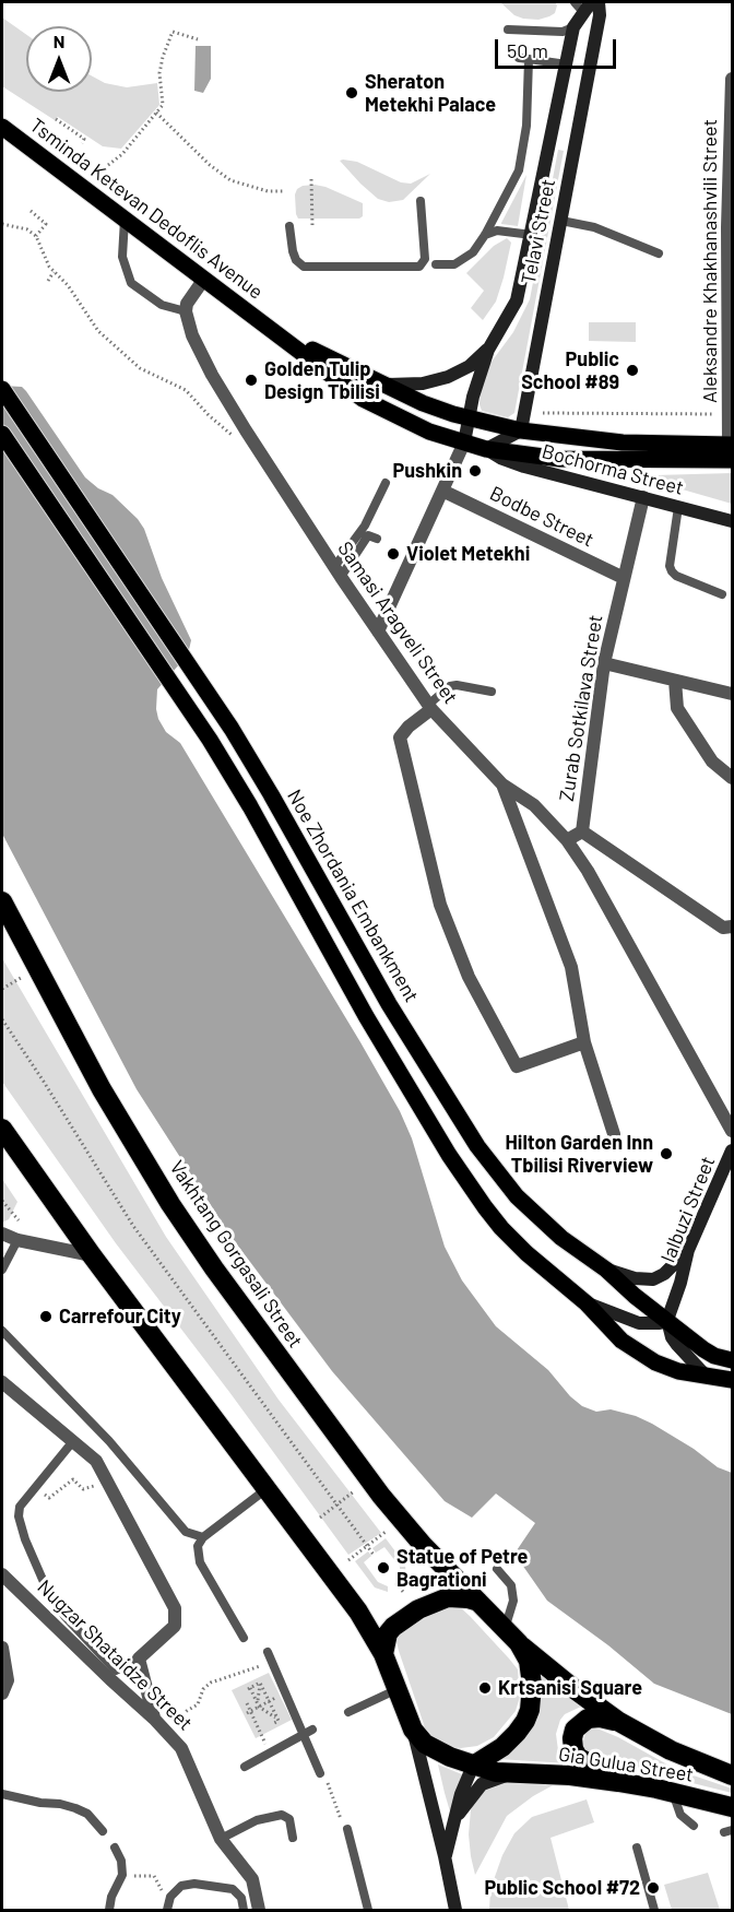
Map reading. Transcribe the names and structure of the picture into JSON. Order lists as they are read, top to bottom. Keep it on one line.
{"streets":{"highway":["Vakhtang Gorgasali Street","Gia Gulua Street"],"main road":["Tsminda Ketevan Dedoflis Avenue","Telavi Street","Bochorma Street","Noe Zhordania Embankment","Ialbuzi Street"],"street":["Aleksandre Khakhanashvili Street","Bodbe Street","Samasi Aragveli Street","Zurab Sotkilava Street","Nugzar Shataidze Street"]},"crossings":[["Tsminda Ketevan Dedoflis Avenue","Telavi Street"],["Tsminda Ketevan Dedoflis Avenue","Aleksandre Khakhanashvili Street"],["Tsminda Ketevan Dedoflis Avenue","Bochorma Street"],["Bochorma Street","Zurab Sotkilava Street"],["Bodbe Street","Zurab Sotkilava Street"],["Samasi Aragveli Street","Zurab Sotkilava Street"],["Noe Zhordania Embankment","Ialbuzi Street"],["Vakhtang Gorgasali Street","Gia Gulua Street"]],"places":["Sheraton Metekhi Palace","Public School #89","Golden Tulip Design Tbilisi","Pushkin","Violet Metekhi","Hilton Garden Inn Tbilisi Riverview","Carrefour City","Statue of Petre Bagrationi","Krtsanisi Square","Public School #72"],"scale_bar":"50 m","north":"top"}
